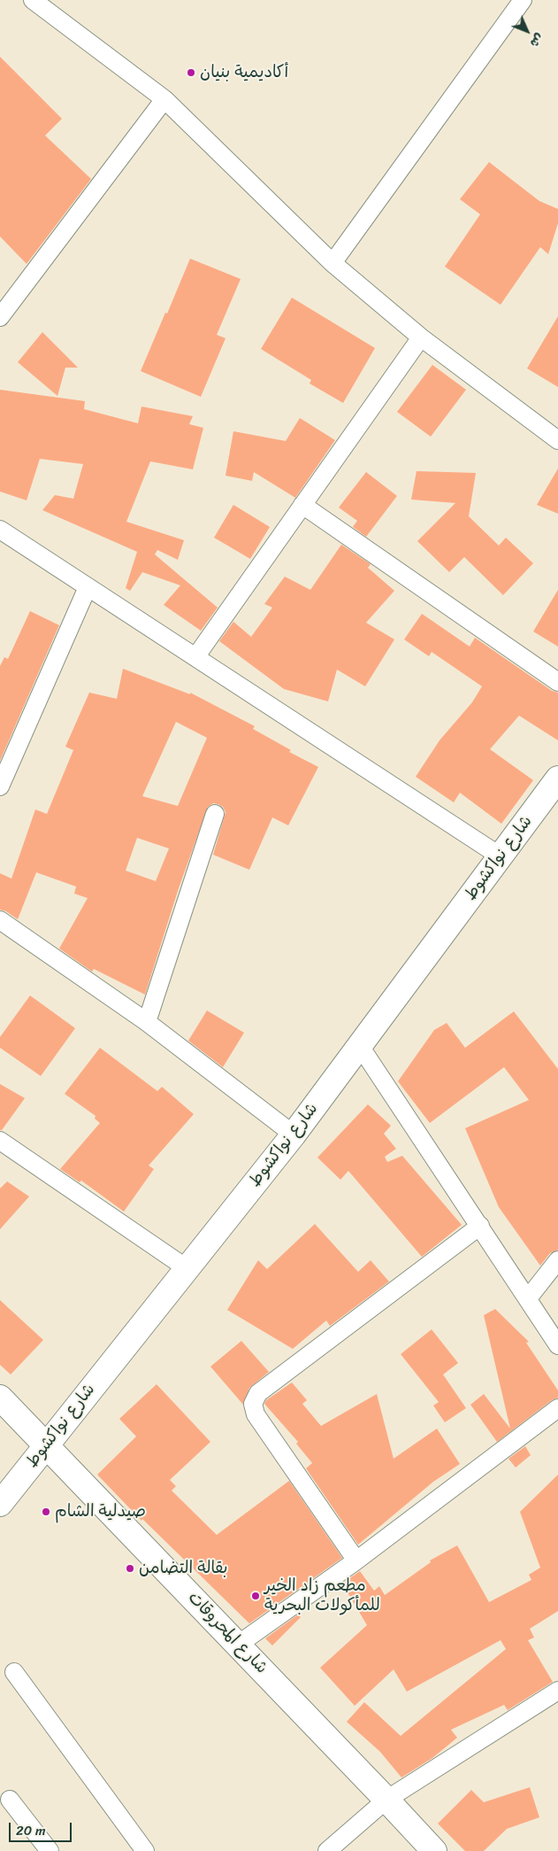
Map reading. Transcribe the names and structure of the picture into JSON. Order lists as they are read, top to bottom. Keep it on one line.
{"streets":{"street":["شارع نواكشوط","شارع المحروقات"]},"crossings":[["شارع نواكشوط","شارع المحروقات"]],"places":["أكاديمية بنيان","صيدلية الشام","بقالة التضامن","مطعم زاد الخير للمأكولات البحرية"],"scale_bar":"20 m","north":"bottom right"}
